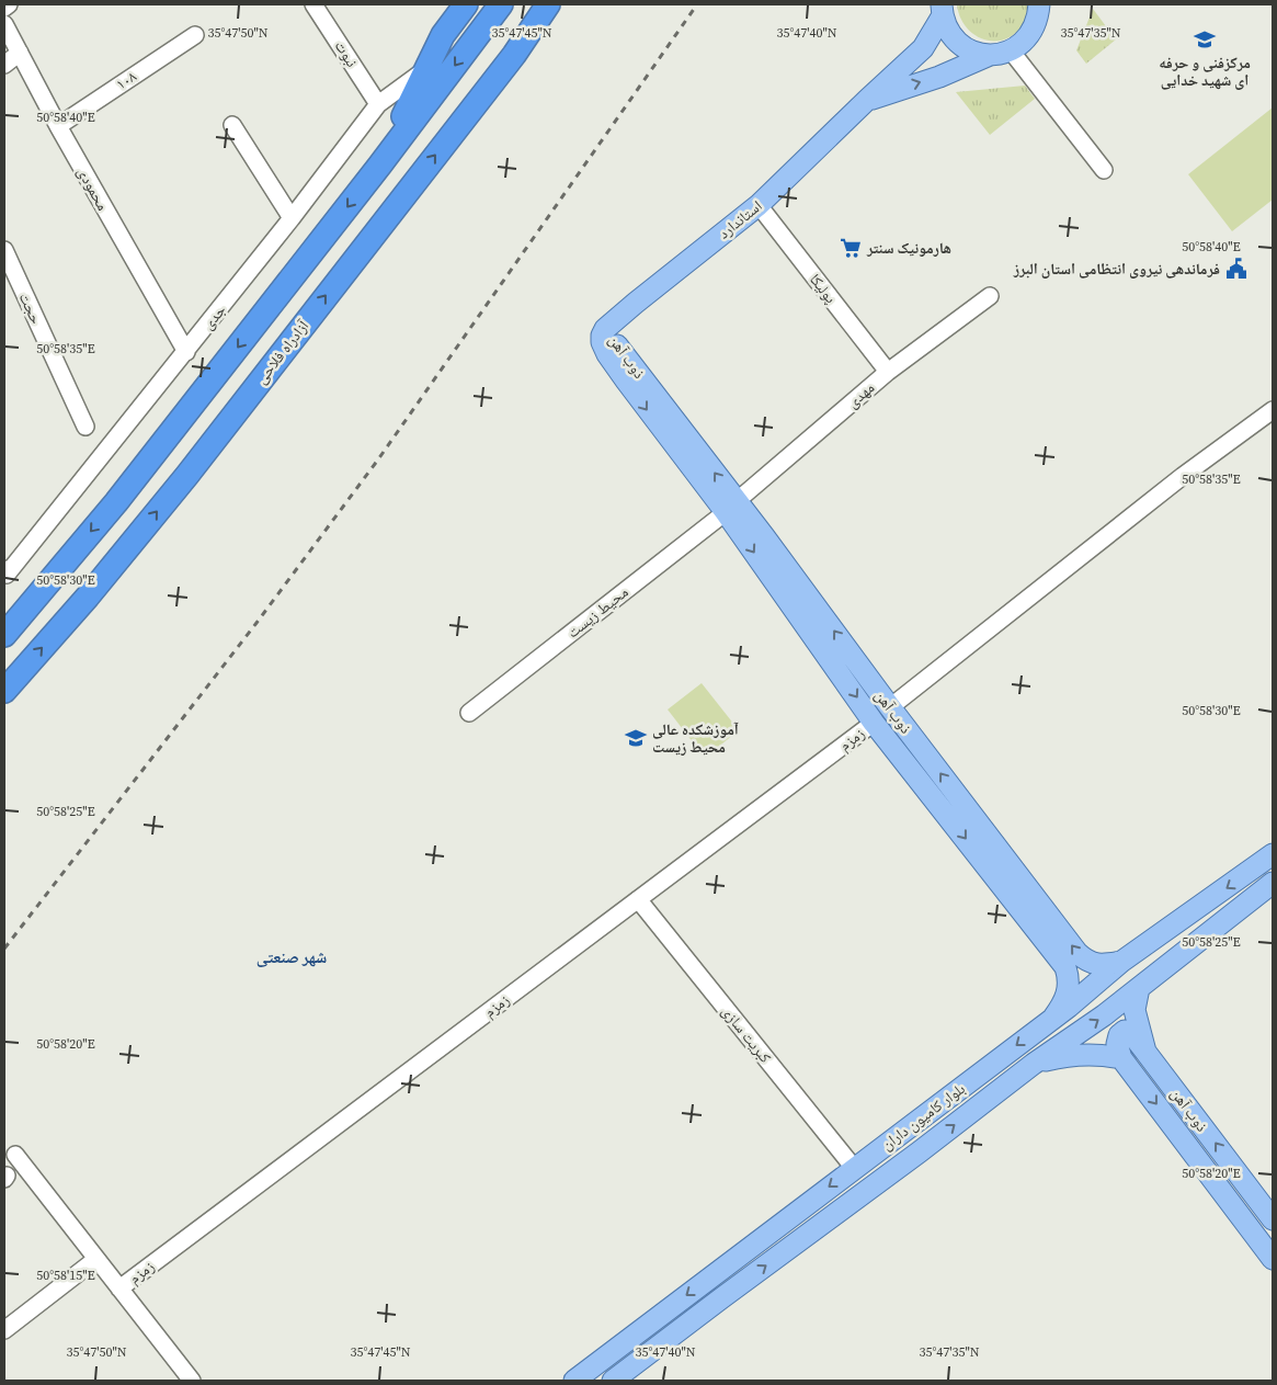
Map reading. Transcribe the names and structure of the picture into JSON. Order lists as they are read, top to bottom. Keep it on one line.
{"streets":{"highway":["آزادراه فلاحی"],"main road":["استاندارد","ذوب آهن","بلوار کامیون داران"],"street":["نبوت","۱۰۸","محمودی","پولیکا","حجت","جدی","مهدی","محیط زیست","زمزم","کبریت سازی"]},"crossings":[["نبوت","جدی"],["۱۰۸","محمودی"],["محمودی","جدی"],["استاندارد","پولیکا"],["استاندارد","ذوب آهن"],["پولیکا","مهدی"],["ذوب آهن","مهدی"],["ذوب آهن","محیط زیست"],["ذوب آهن","زمزم"],["ذوب آهن","بلوار کامیون داران"],["مهدی","محیط زیست"],["زمزم","کبریت سازی"],["کبریت سازی","بلوار کامیون داران"]],"districts":["شهر صنعتی"],"places":{"school or university":["مرکزفنی و حرفه ای شهید خدایی","آموزشکده عالی محیط زیست"],"supermarket":["هارمونیک سنتر"],"public building":["فرماندهی نیروی انتظامی استان البرز"]},"coordinates":["35°47'50\"N","35°47'45\"N","35°47'40\"N","35°47'35\"N","50°58'40\"E","50°58'35\"E","50°58'30\"E","50°58'25\"E","50°58'20\"E","50°58'15\"E"]}
